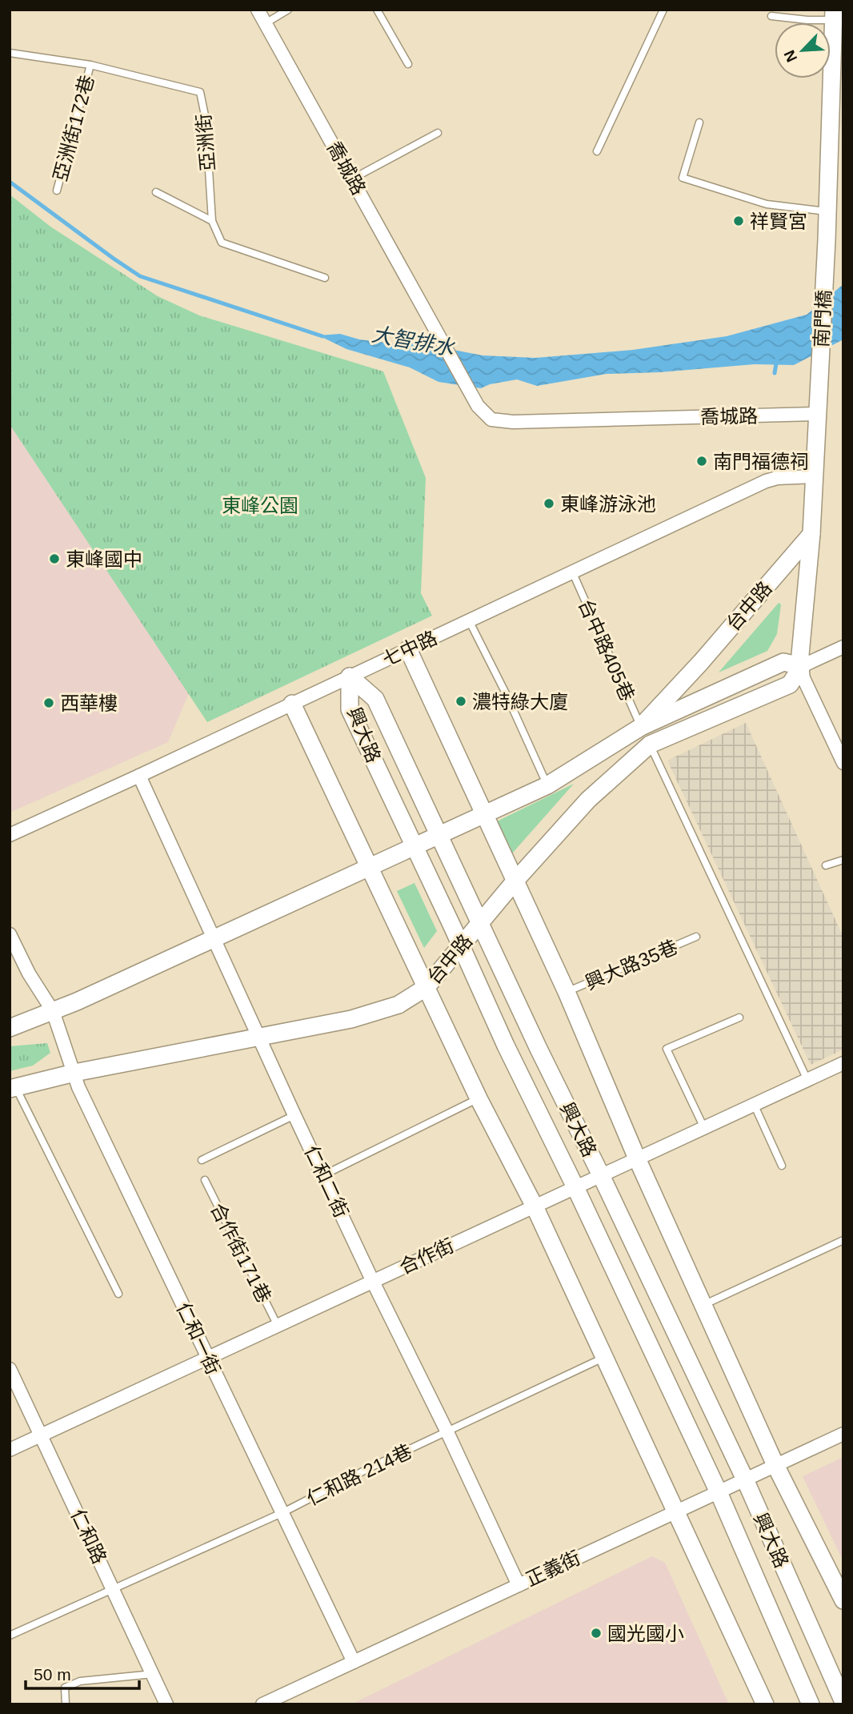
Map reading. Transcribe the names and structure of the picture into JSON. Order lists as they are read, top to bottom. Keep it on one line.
{"streets":{"street":["喬城路","南門橋","台中路","七中路","興大路","仁和二街","合作街","仁和一街","仁和路","正義街"],"lane":["亞洲街172巷","亞洲街","台中路405巷","興大路35巷","合作街171巷","仁和路 214巷"]},"crossings":[["亞洲街172巷","亞洲街"],["喬城路","南門橋"],["台中路","台中路405巷"],["台中路","興大路"],["台中路","仁和二街"],["台中路","仁和一街"],["七中路","台中路405巷"],["七中路","興大路"],["七中路","仁和二街"],["興大路","興大路35巷"],["興大路","合作街"],["興大路","正義街"],["仁和二街","合作街"],["仁和二街","仁和路 214巷"],["仁和二街","正義街"],["合作街171巷","合作街"],["合作街","仁和一街"],["合作街","仁和路"],["仁和一街","仁和路 214巷"],["仁和一街","正義街"],["仁和路 214巷","仁和路"]],"water":["大智排水"],"parks":["東峰公園"],"places":["祥賢宮","南門福德祠","東峰游泳池","東峰國中","濃特綠大廈","西華樓","國光國小"],"scale_bar":"50 m","north":"bottom left"}
